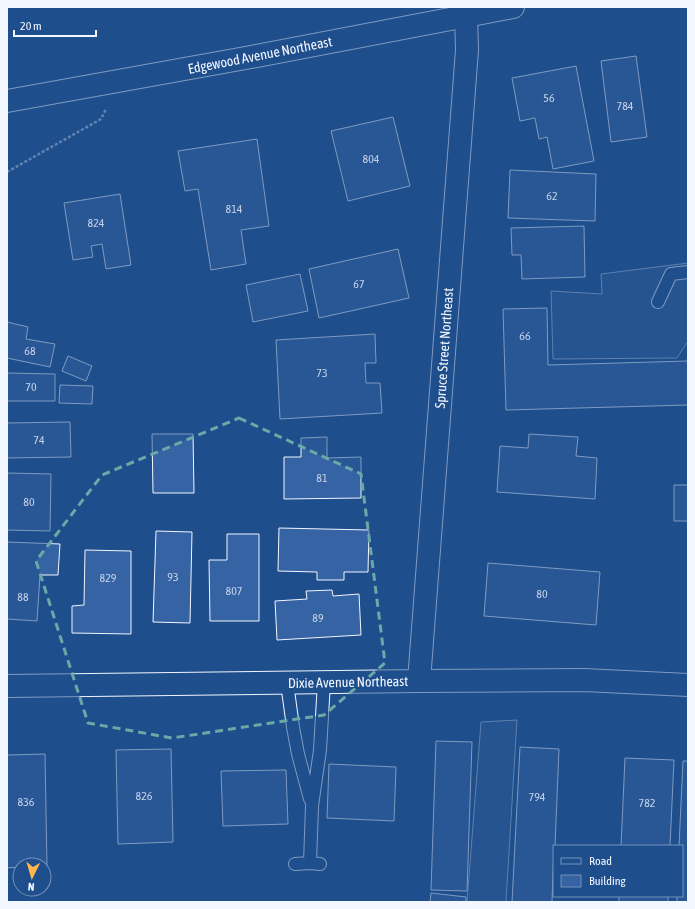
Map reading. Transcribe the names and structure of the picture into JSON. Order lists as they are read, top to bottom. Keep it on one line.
{"streets":{"street":["Edgewood Avenue Northeast","Spruce Street Northeast","Dixie Avenue Northeast"]},"crossings":[["Edgewood Avenue Northeast","Spruce Street Northeast"],["Spruce Street Northeast","Dixie Avenue Northeast"]],"house_numbers":["56","784","804","62","814","824","67","66","68","73","70","74","81","80","93","829","807","80","88","89","826","794","836","782"],"legend":["Road","Building"],"scale_bar":"20 m","north":"bottom"}
